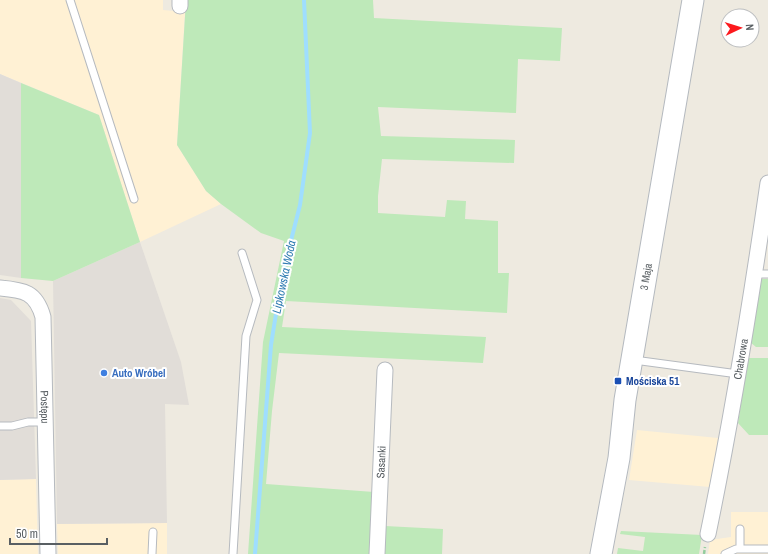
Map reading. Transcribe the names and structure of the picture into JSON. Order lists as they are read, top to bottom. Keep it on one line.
{"streets":{"main road":["3 Maja"],"street":["Chabrowa","Postępu","Sasanki"]},"water":["Lipkowska Woda"],"places":{"other":["Auto Wróbel"],"transit":["Mościska 51"]},"scale_bar":"50 m","north":"right"}
